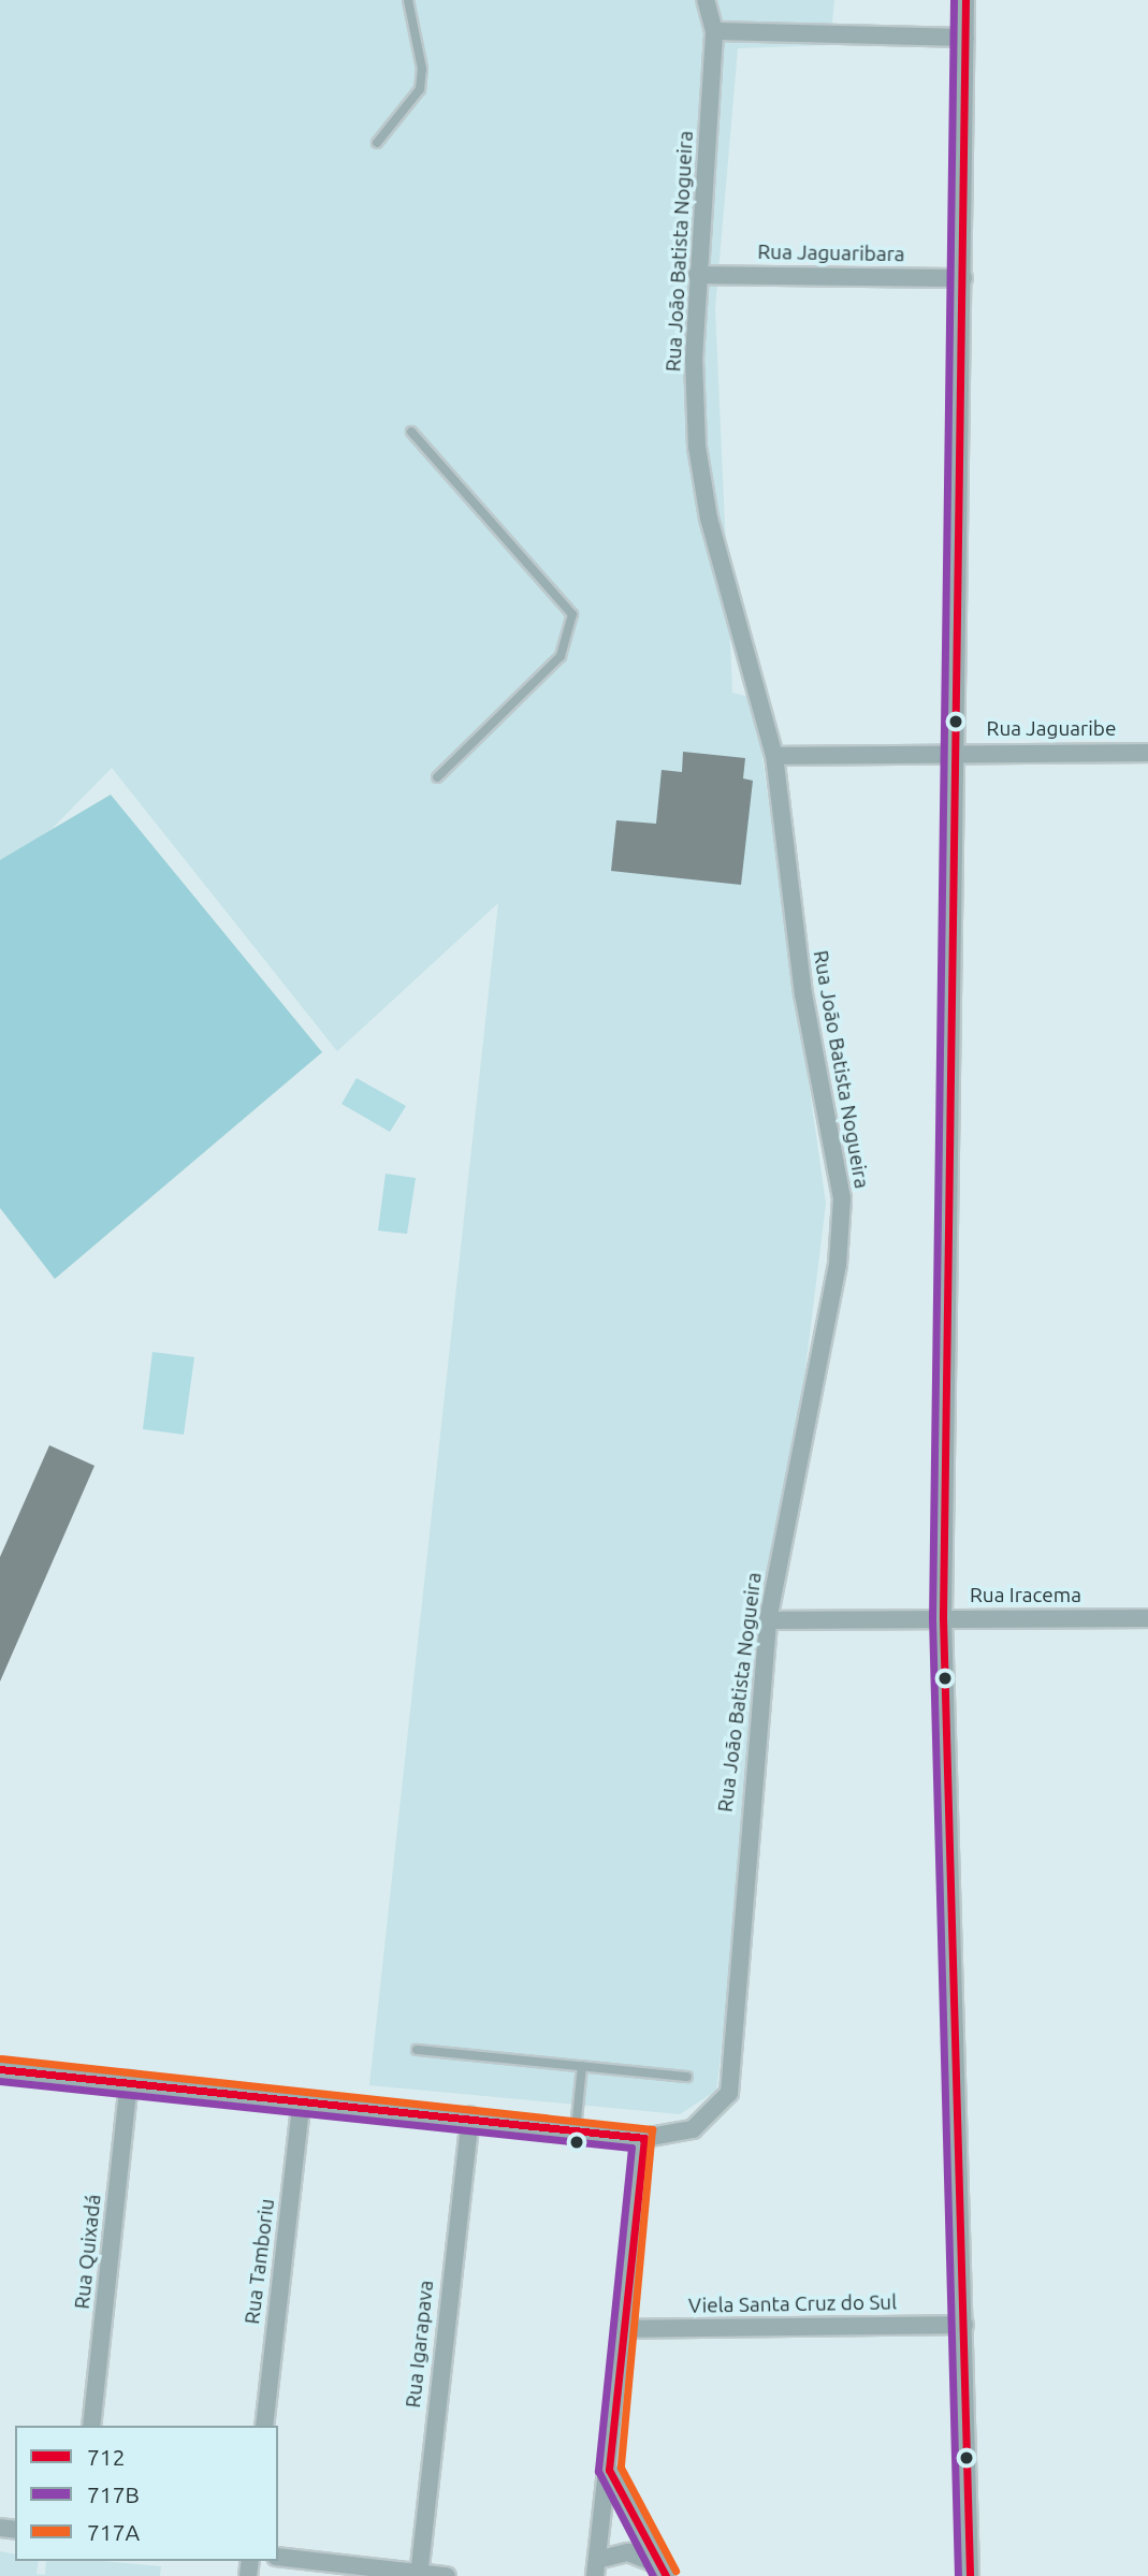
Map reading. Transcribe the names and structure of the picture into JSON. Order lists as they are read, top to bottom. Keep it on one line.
{"streets":{"street":["Rua João Batista Nogueira","Rua Jaguaribara","Rua Jaguaribe","Rua Iracema","Rua Quixadá","Rua Tamboriu","Viela Santa Cruz do Sul","Rua Igarapava"]},"crossings":[["Rua João Batista Nogueira","Rua Jaguaribara"],["Rua João Batista Nogueira","Rua Jaguaribe"],["Rua João Batista Nogueira","Rua Iracema"],["Rua João Batista Nogueira","Rua Quixadá"],["Rua João Batista Nogueira","Rua Tamboriu"],["Rua João Batista Nogueira","Rua Igarapava"]],"lines":["transit line 712","transit line 717B","transit line 717A"],"legend":["712","717B","717A"]}
